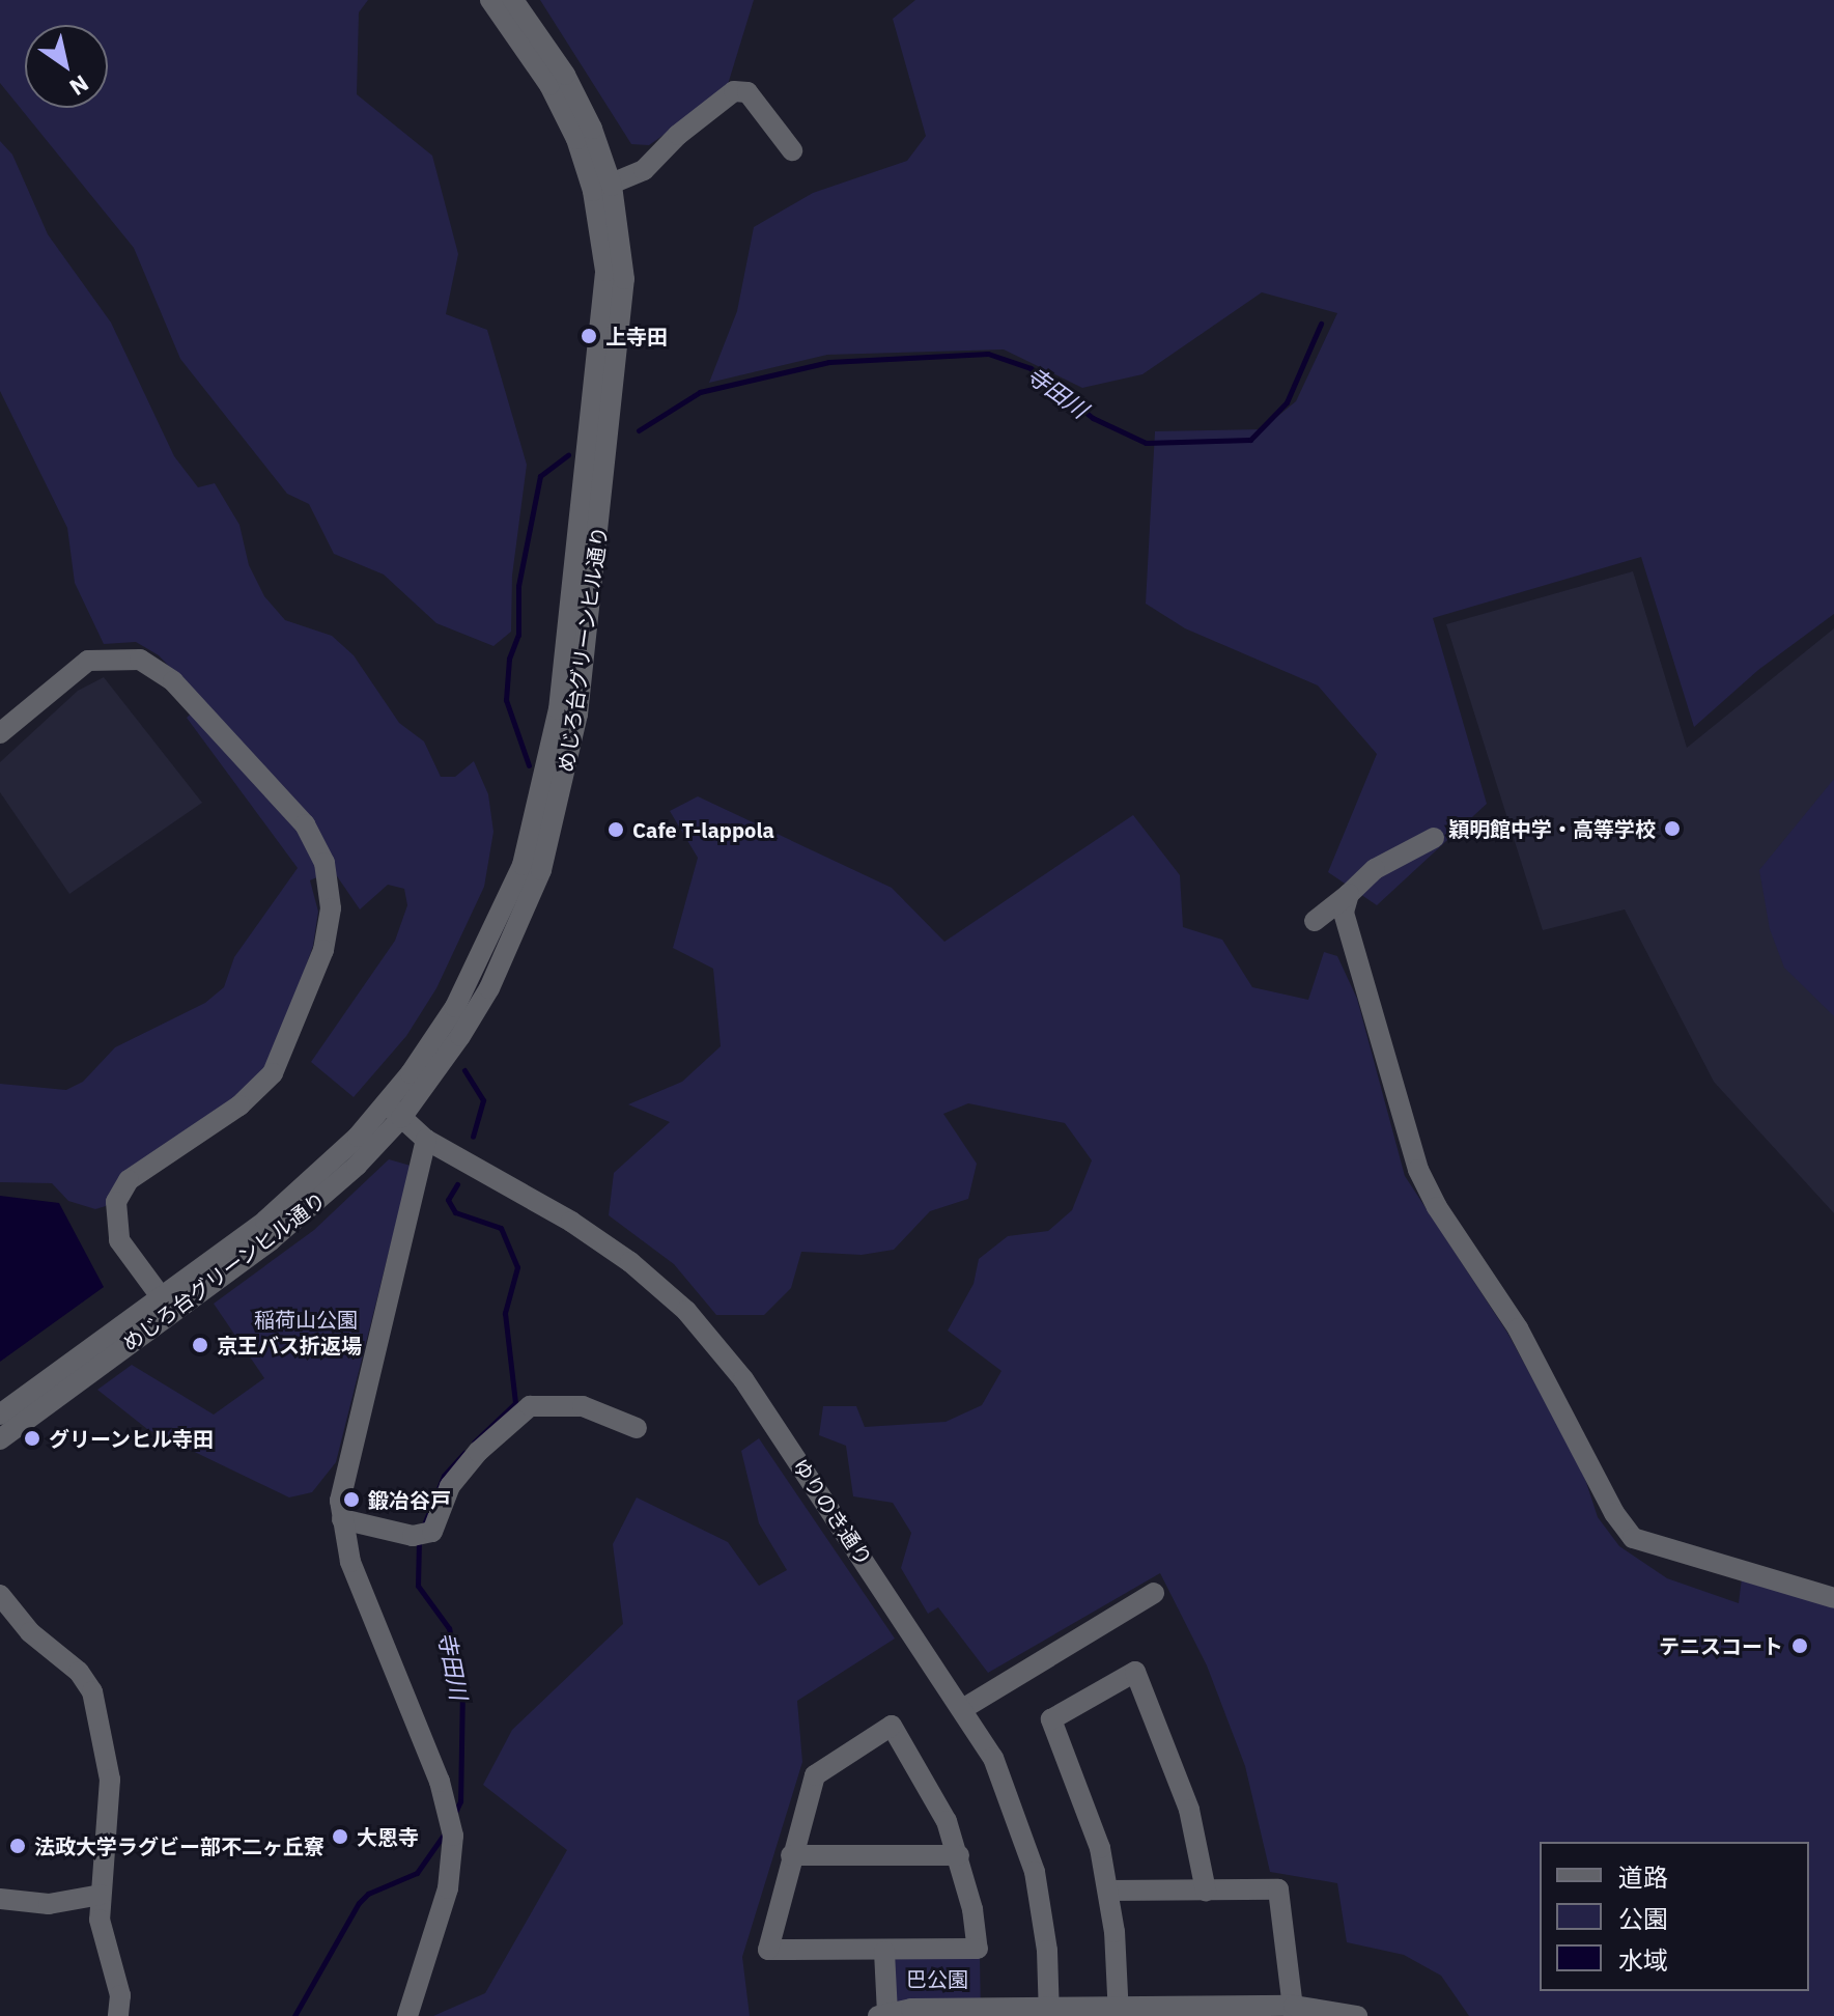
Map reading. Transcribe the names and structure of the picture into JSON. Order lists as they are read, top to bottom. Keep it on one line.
{"streets":{"street":["めじろ台グリーンヒル通り","ゆりのき通り"]},"crossings":[["めじろ台グリーンヒル通り","ゆりのき通り"]],"water":["寺田川"],"parks":["稲荷山公園","巴公園"],"places":["上寺田","穎明館中学・高等学校","Cafe T-lappola","京王バス折返場","グリーンヒル寺田","鍛冶谷戸","テニスコート","大恩寺","法政大学ラグビー部不二ヶ丘寮"],"legend":["道路","公園","水域"],"north":"bottom right"}
